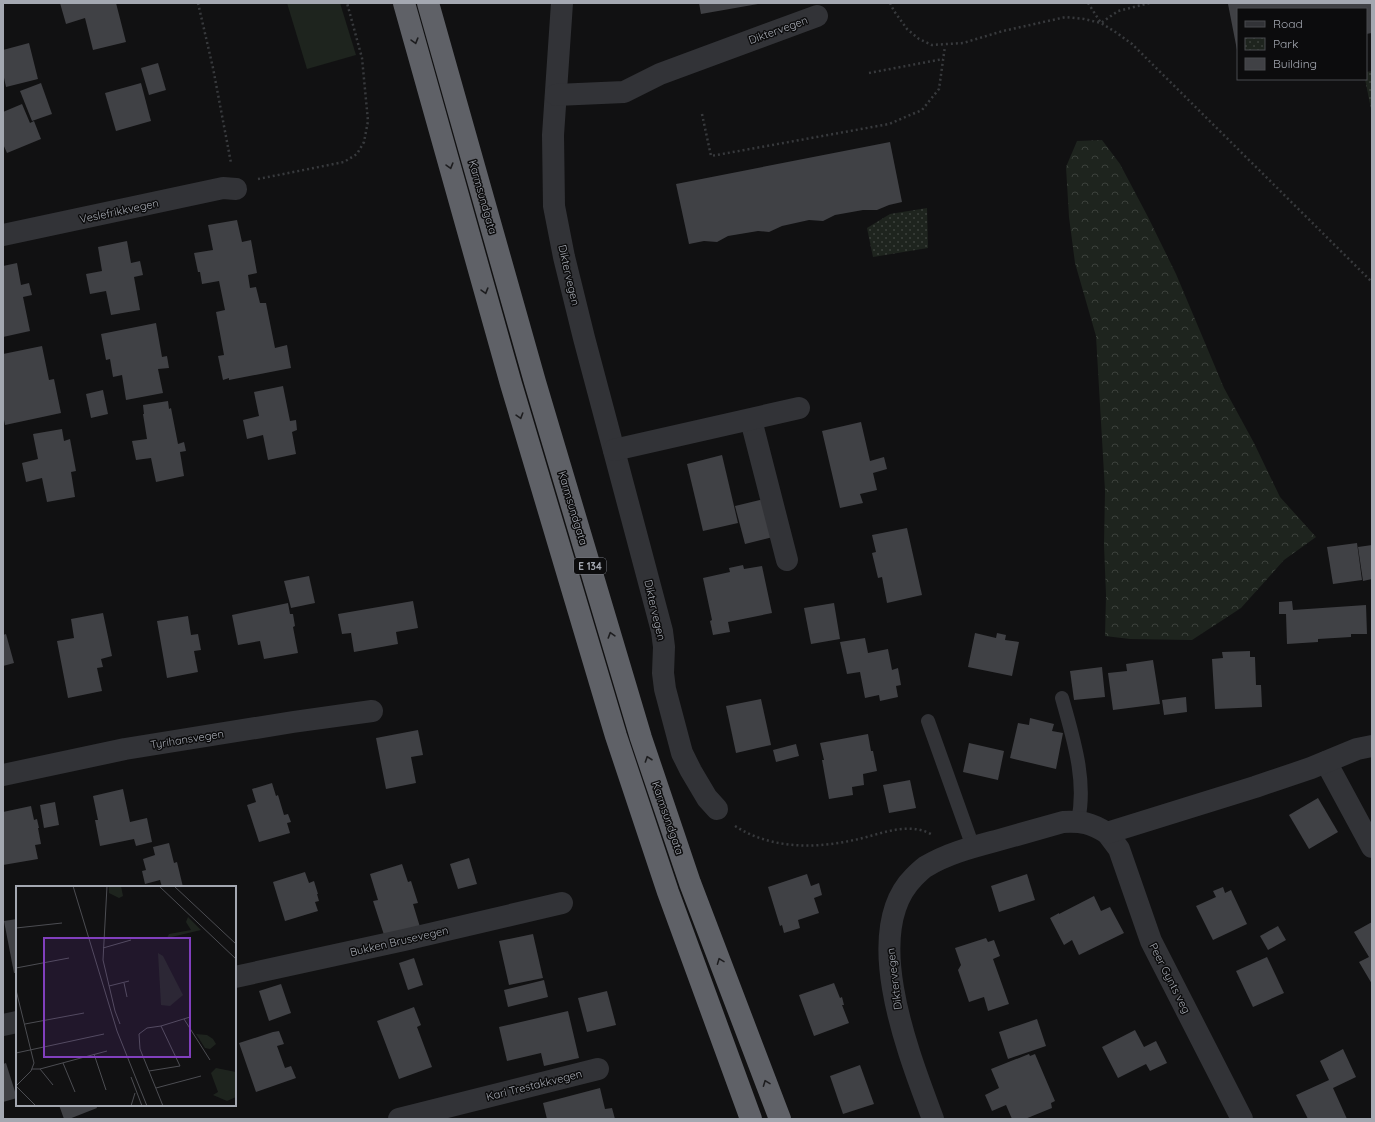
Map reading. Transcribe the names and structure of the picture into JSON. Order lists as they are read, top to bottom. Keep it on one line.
{"streets":{"highway":["Karmsundgata","E 134"],"street":["Diktervegen","Veslefrikkvegen","Tyrihansvegen","Bukken Brusevegen","Peer Gynts veg","Kari Trestakkvegen"]},"crossings":[["Diktervegen","Peer Gynts veg"]],"legend":["Road","Park","Building"]}
